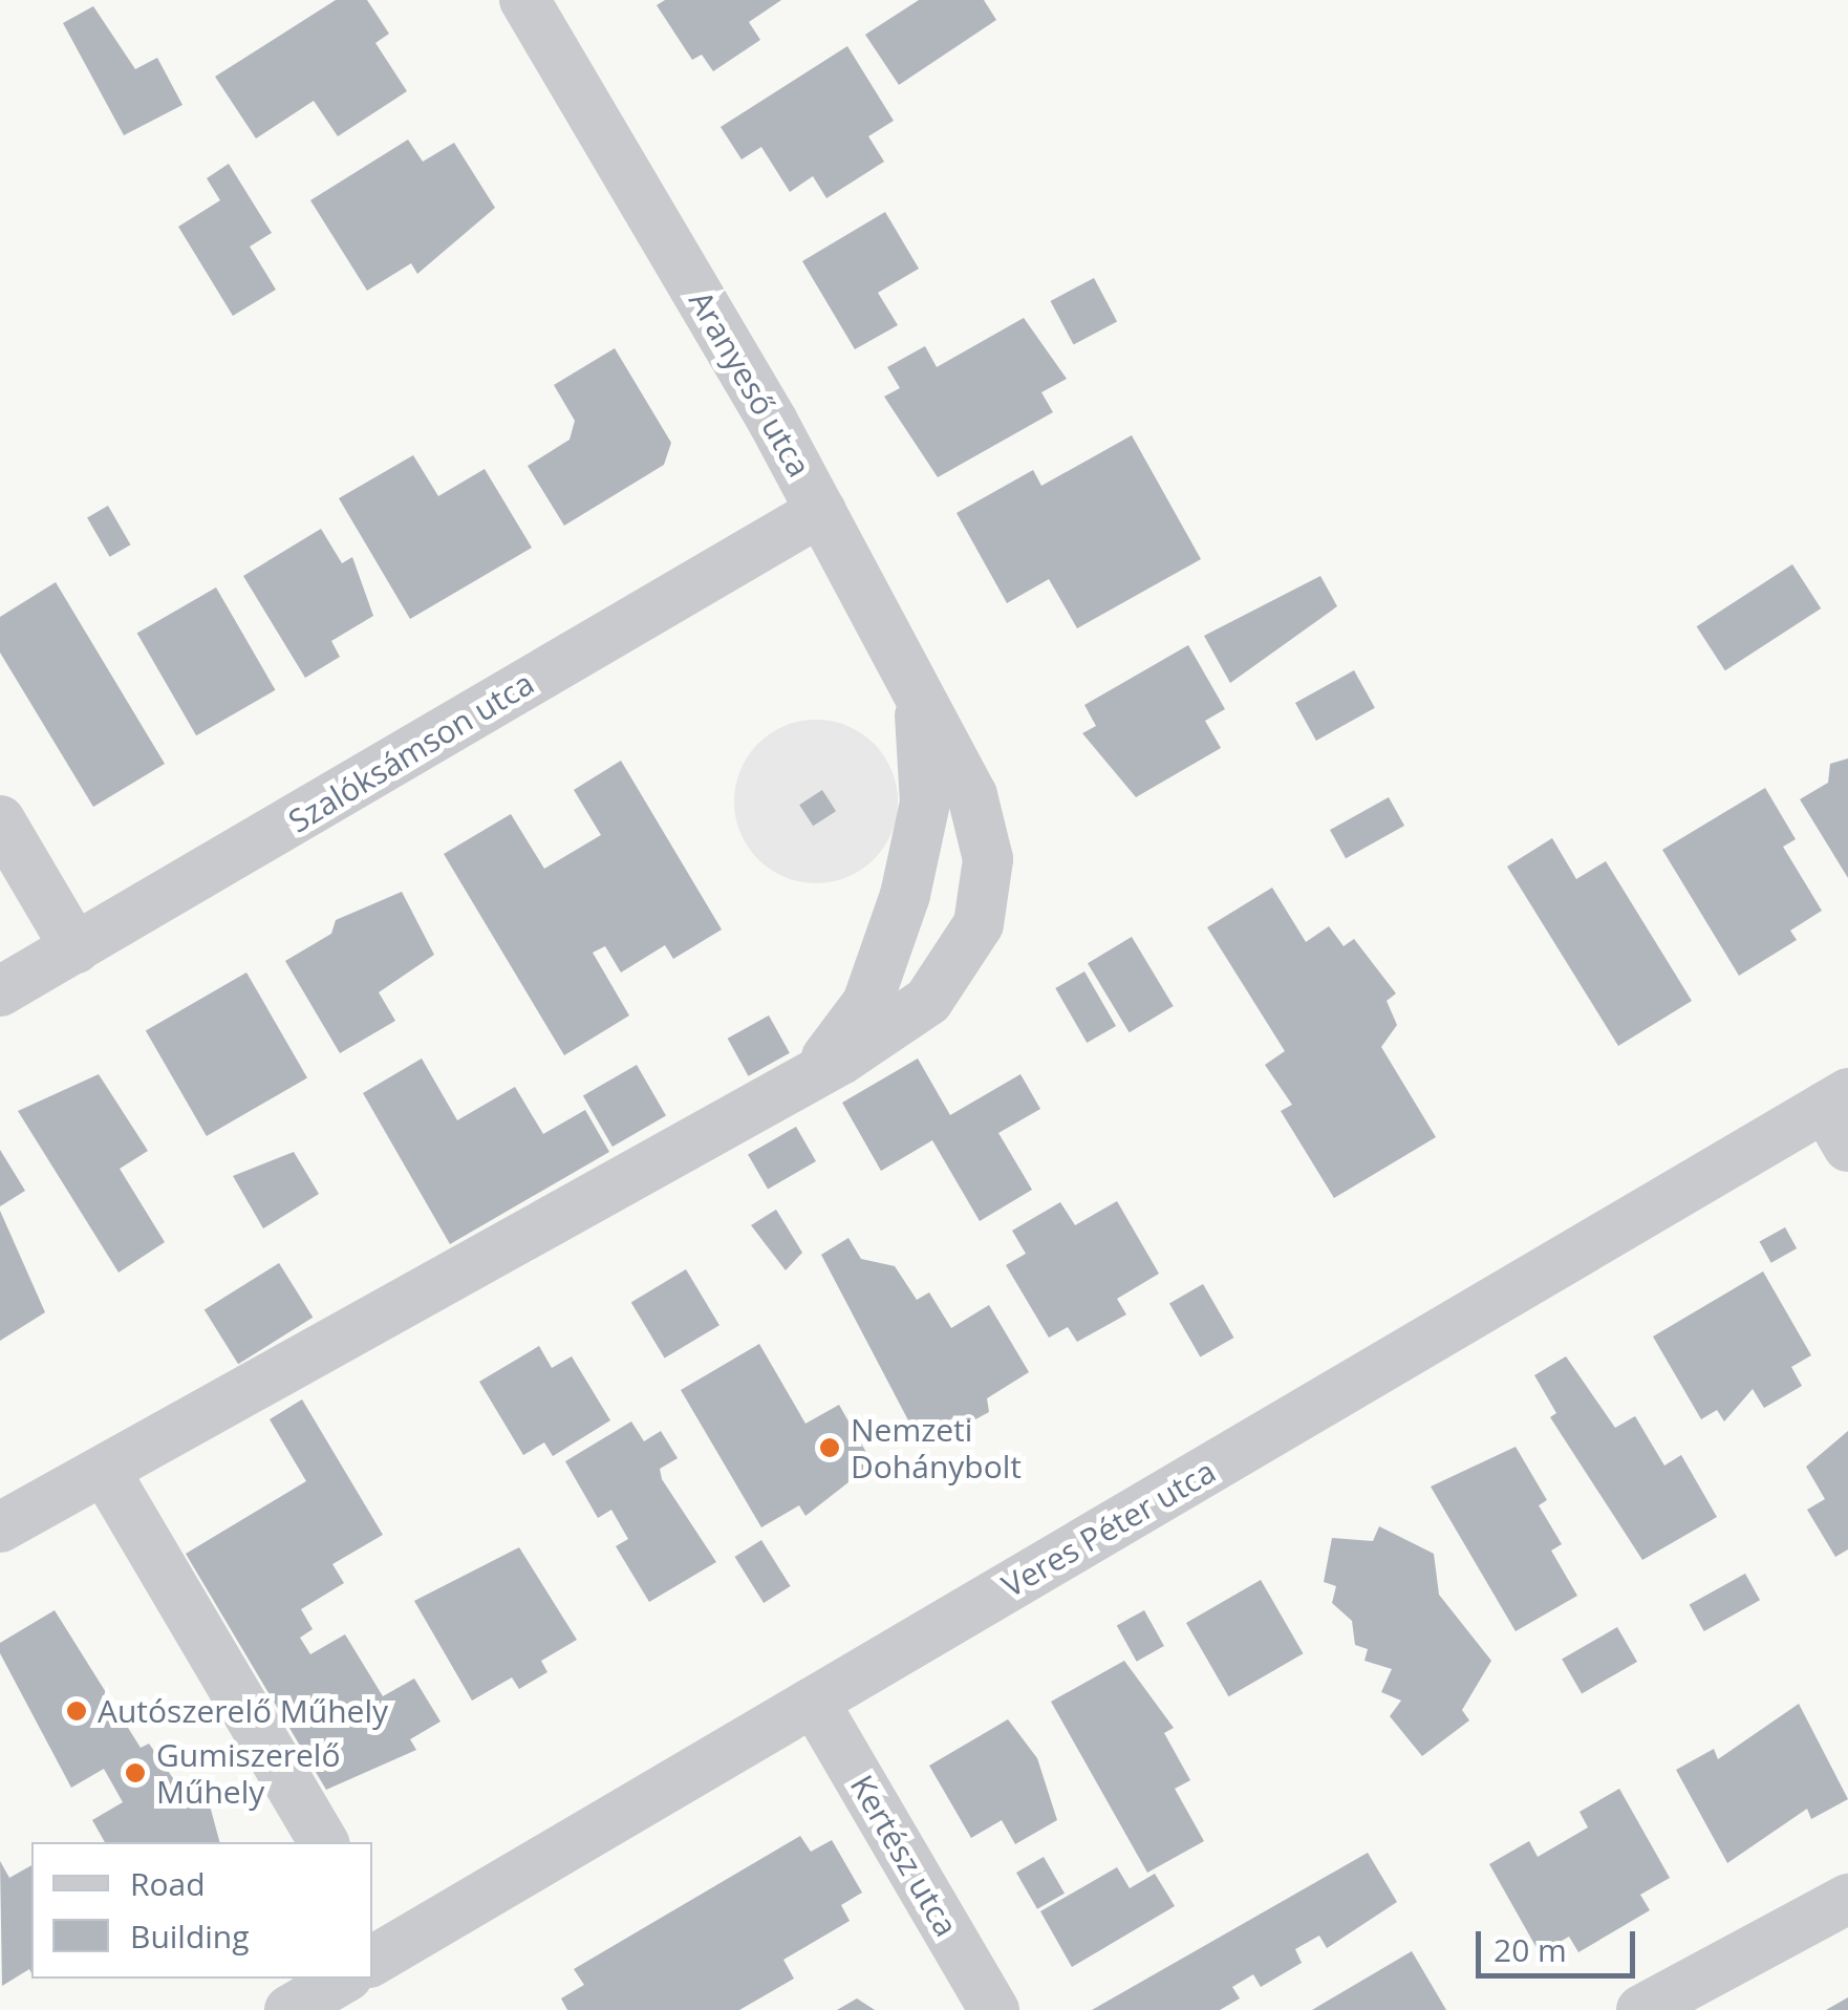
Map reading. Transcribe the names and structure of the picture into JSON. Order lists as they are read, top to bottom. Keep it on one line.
{"streets":{"street":["Aranyeső utca","Szalóksámson utca","Veres Péter utca","Kertész utca"]},"crossings":[["Aranyeső utca","Szalóksámson utca"],["Veres Péter utca","Kertész utca"]],"places":["Nemzeti Dohánybolt","Autószerelő Műhely","Gumiszerelő Műhely"],"legend":["Road","Building"],"scale_bar":"20 m"}
